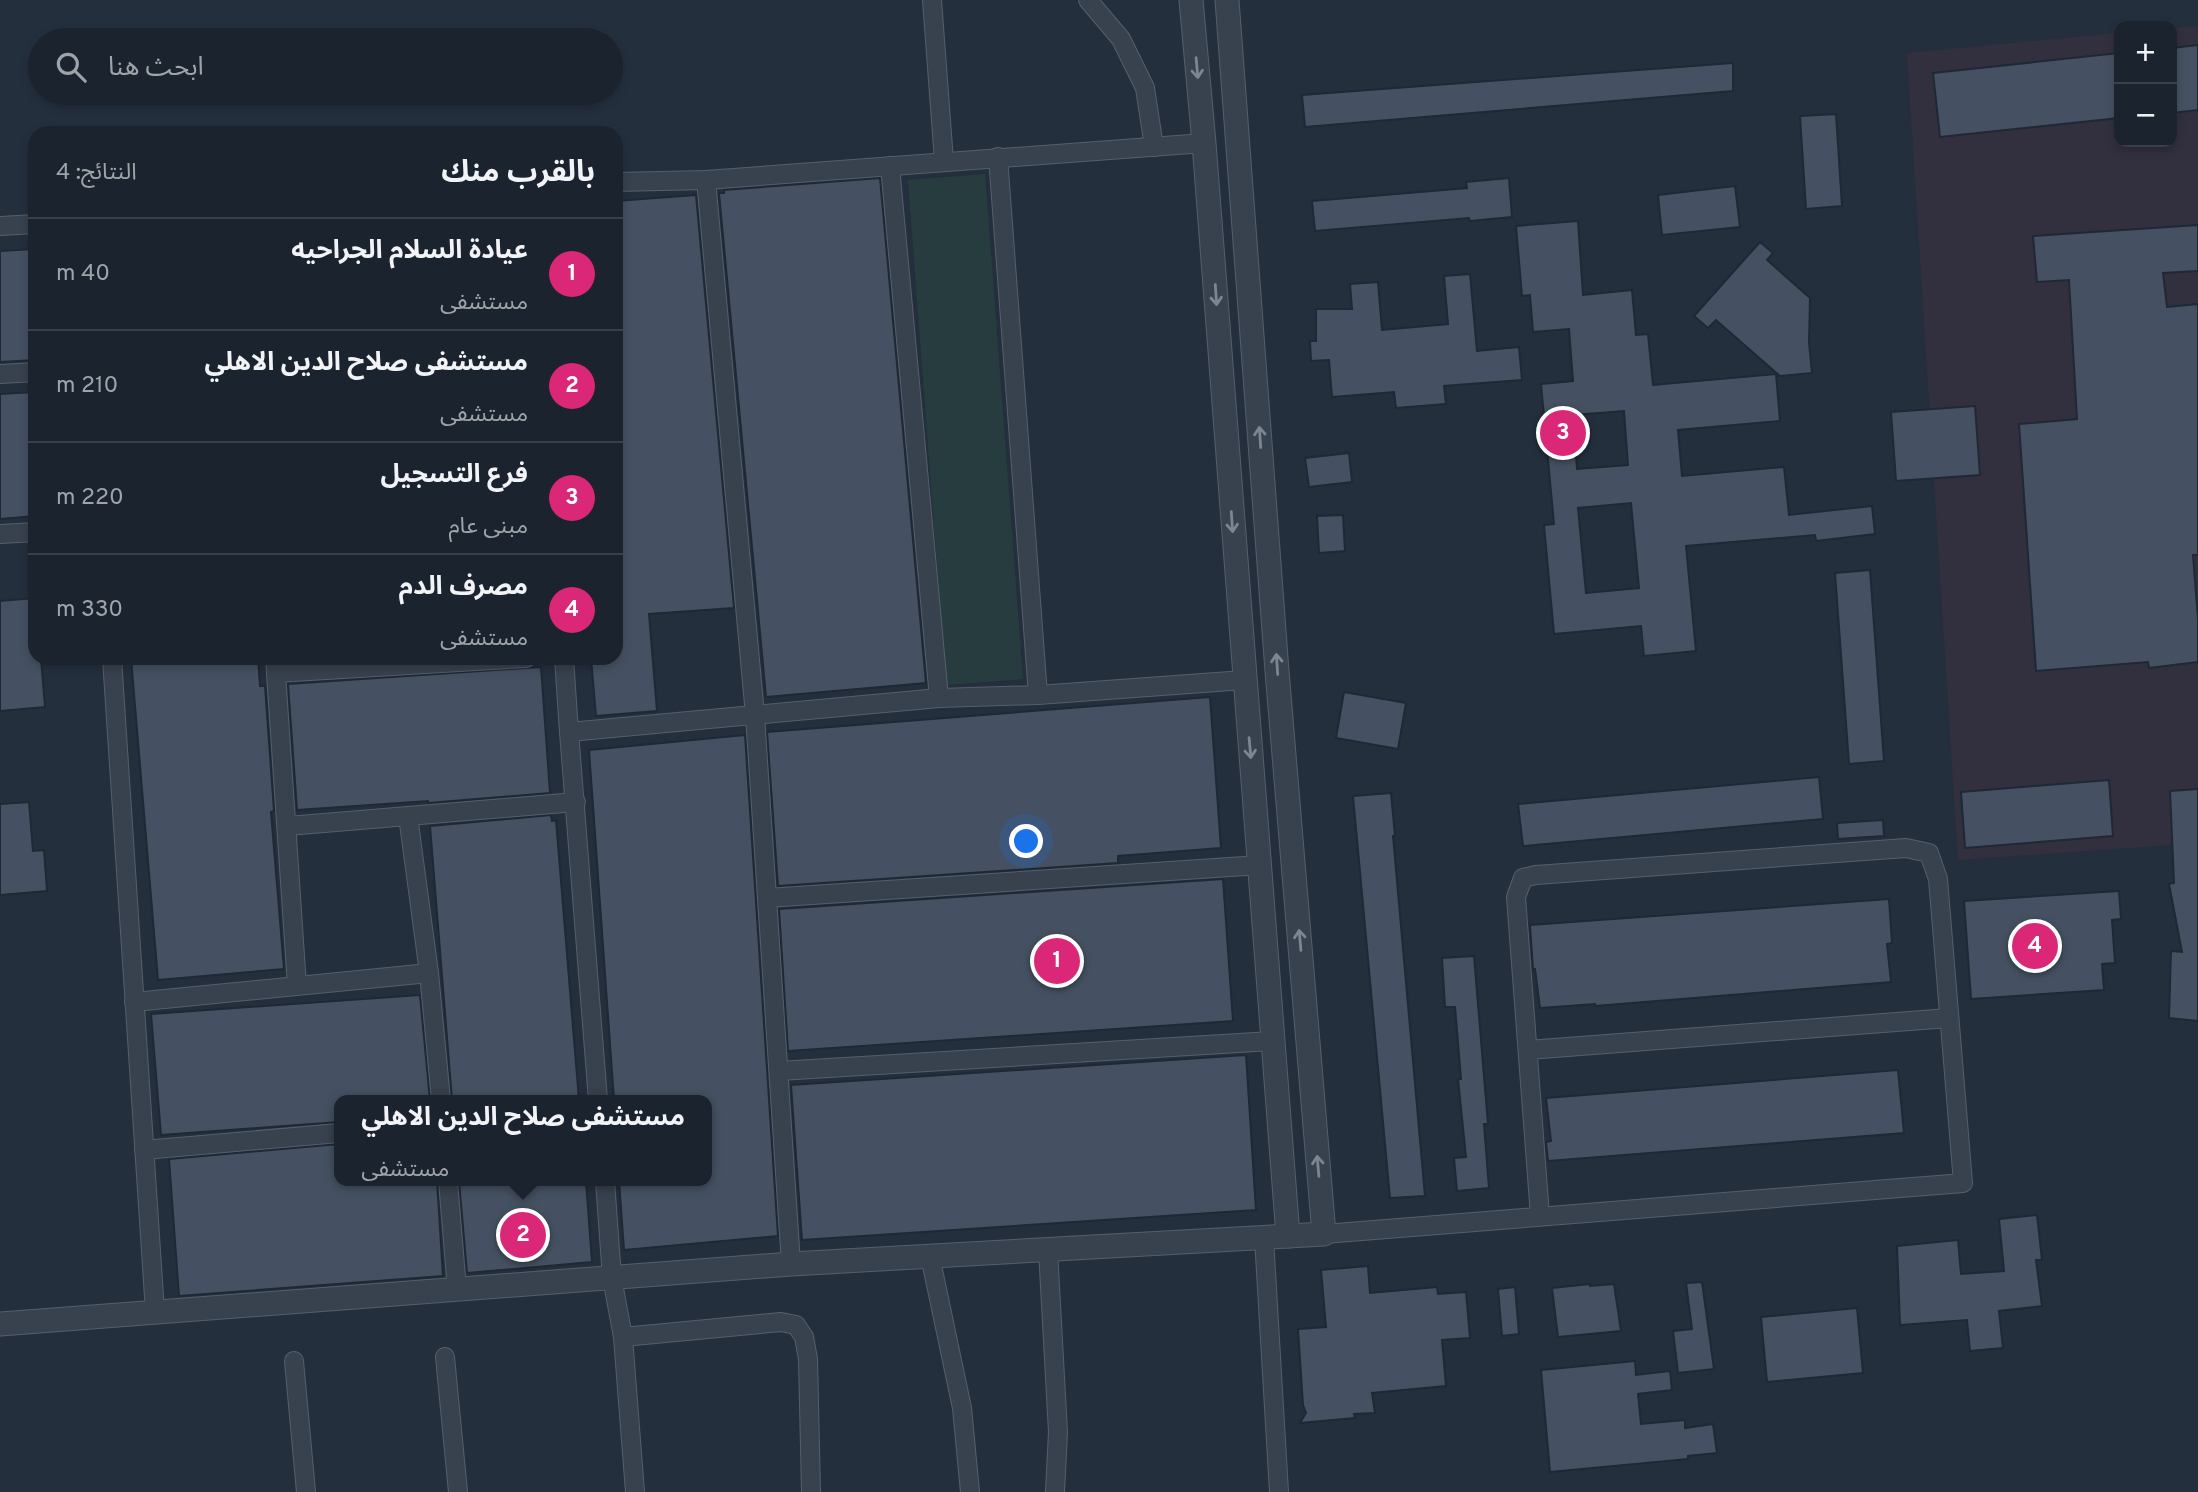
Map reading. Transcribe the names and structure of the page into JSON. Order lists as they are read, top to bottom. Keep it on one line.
{"page":{"map_buttons":["+","−"],"search":"ابحث هنا","heading":["بالقرب منك","النتائج: 4"],"list":[{"mark":"1","name":"عيادة السلام الجراحيه","note":"مستشفى","value":"40 m"},{"mark":"2","name":"مستشفى صلاح الدين الاهلي","note":"مستشفى","value":"210 m"},{"mark":"3","name":"فرع التسجيل","note":"مبنى عام","value":"220 m"},{"mark":"4","name":"مصرف الدم","note":"مستشفى","value":"330 m"}],"pins":["3","4","1","2"],"popup":["مستشفى صلاح الدين الاهلي","مستشفى"]}}
